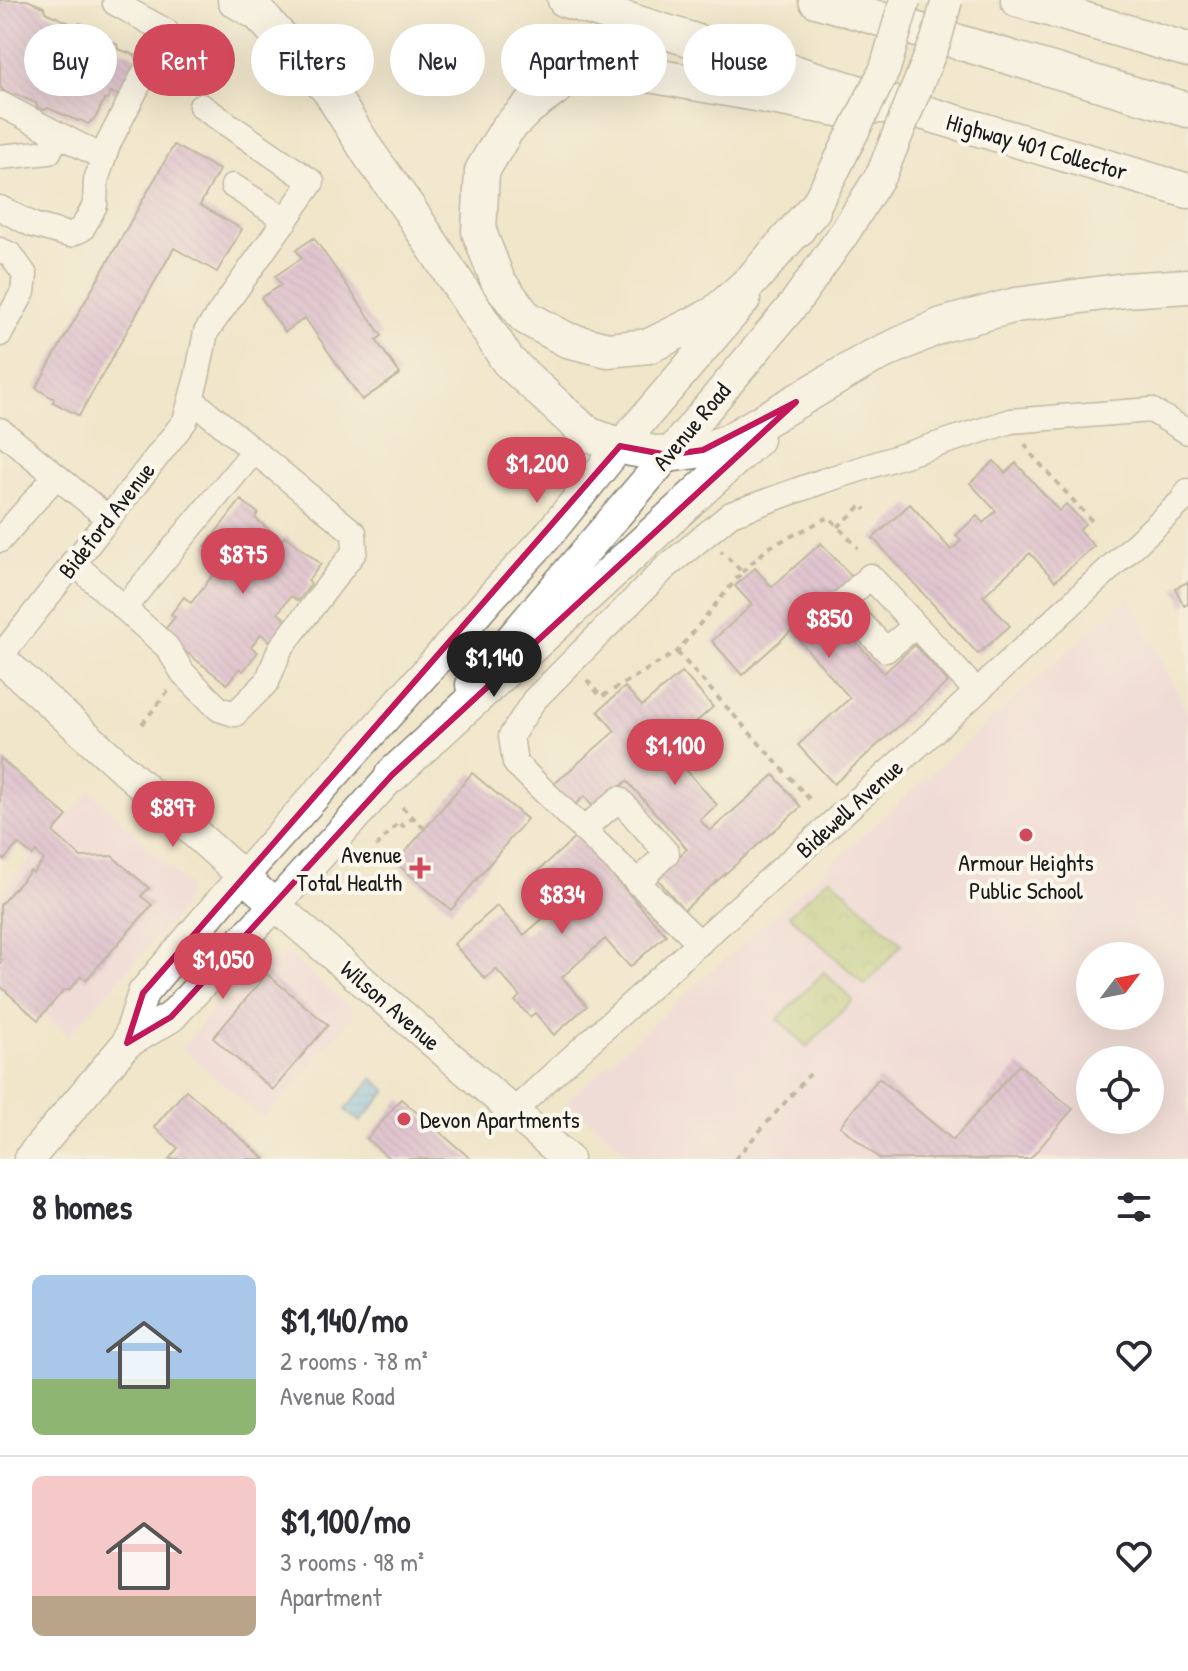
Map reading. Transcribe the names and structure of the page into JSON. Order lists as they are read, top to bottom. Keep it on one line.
{"streets":{"highway":["Highway 401 Collector"],"main road":["Avenue Road","Wilson Avenue"],"street":["Bideford Avenue","Bidewell Avenue"]},"crossings":[["Avenue Road","Wilson Avenue"],["Bideford Avenue","Wilson Avenue"],["Bidewell Avenue","Wilson Avenue"]],"places":{"other":["Armour Heights Public School","Devon Apartments"],"health":["Avenue Total Health"]},"north":"top right","page":{"chip":["Buy","Rent","Filters","New","Apartment","House"],"price":["$1,200","$875","$850","$1,140","$1,100","$897","$834","$1,050"],"heading":"8 homes","list":[{"name":"$1,140/mo","note":"2 rooms · 78 m² · Avenue Road"},{"name":"$1,100/mo","note":"3 rooms · 98 m² · Apartment"}]}}
